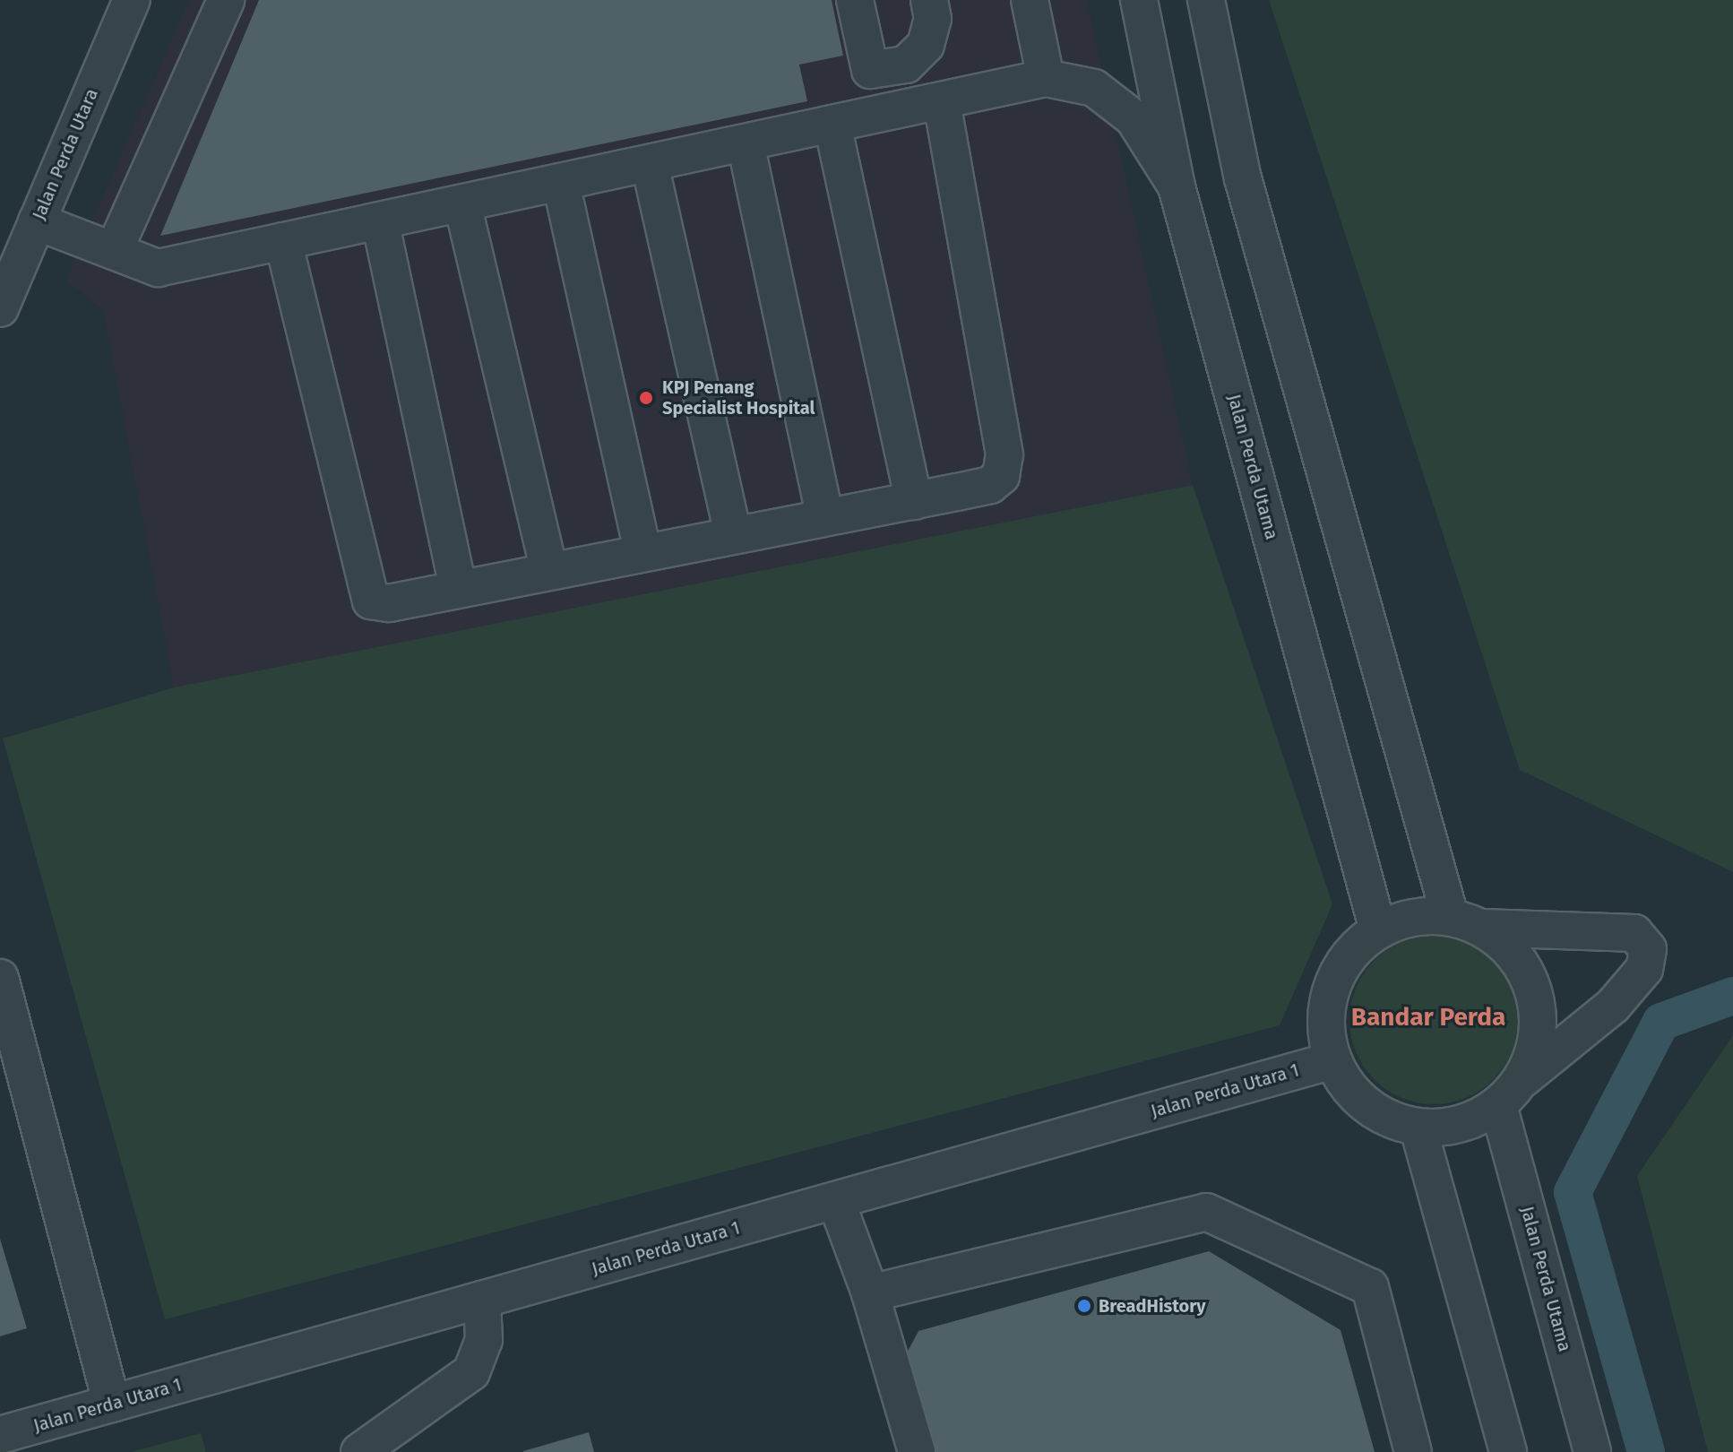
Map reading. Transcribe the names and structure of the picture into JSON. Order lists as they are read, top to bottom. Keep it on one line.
{"streets":{"street":["Jalan Perda Utara","Jalan Perda Utama","Jalan Perda Utara 1"]},"crossings":[["Jalan Perda Utama","Jalan Perda Utara 1"]],"districts":["Bandar Perda"],"places":["KPJ Penang Specialist Hospital","BreadHistory"]}
